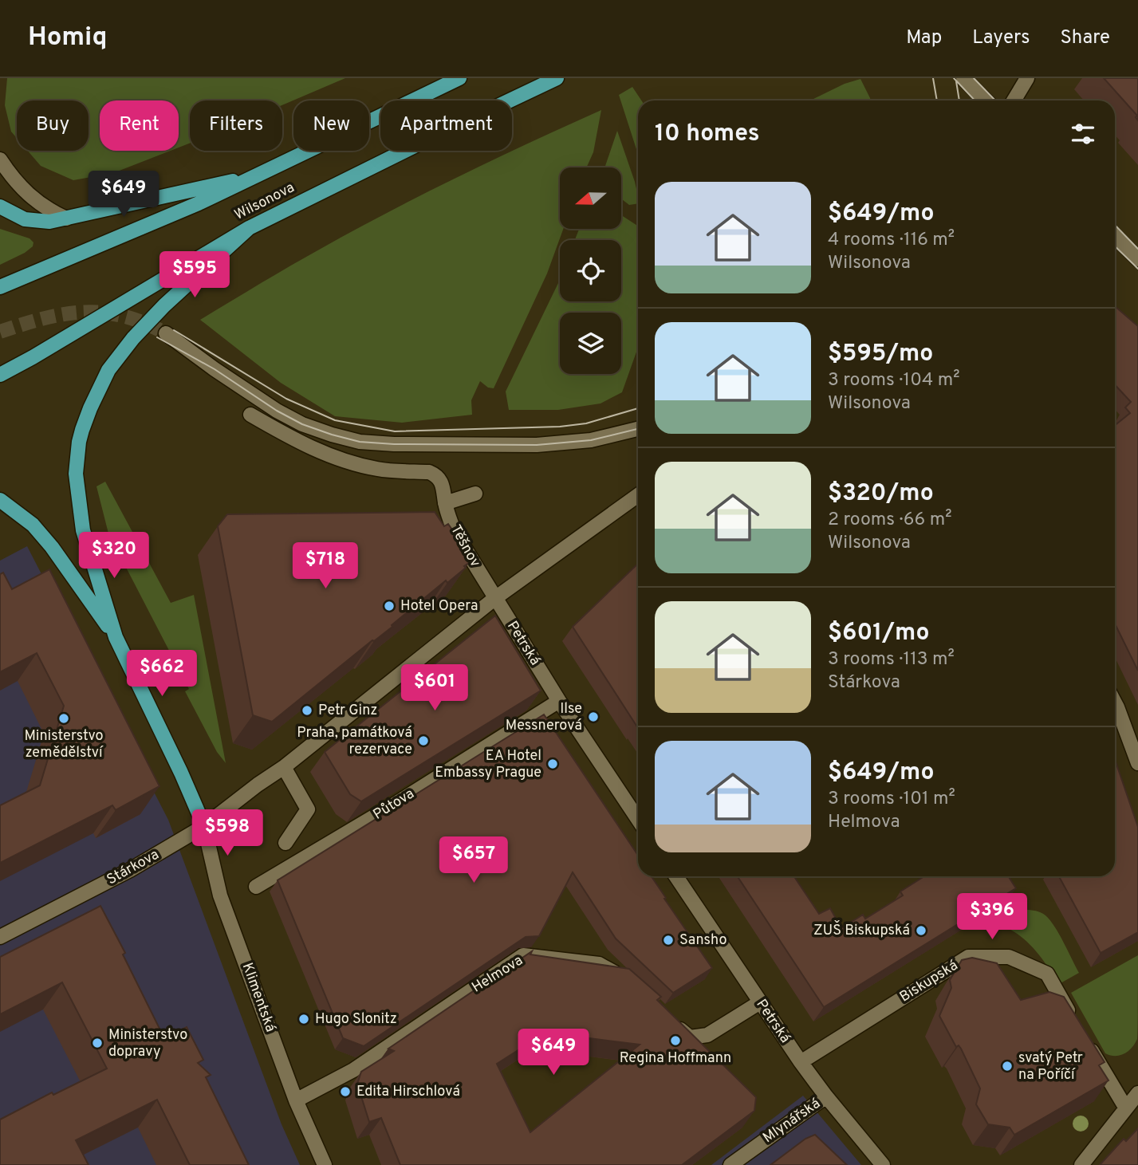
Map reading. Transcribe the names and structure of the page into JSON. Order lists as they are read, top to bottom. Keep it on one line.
{"streets":{"main road":["Wilsonova"],"street":["Těšnov","Petrská","Půtova","Stárkova","Helmova","Biskupská","Klimentská","Mlynářská"]},"crossings":[["Těšnov","Petrská"],["Těšnov","Stárkova"],["Petrská","Půtova"],["Petrská","Stárkova"],["Petrská","Biskupská"],["Petrská","Mlynářská"],["Stárkova","Klimentská"],["Helmova","Klimentská"]],"places":["Hotel Opera","Petr Ginz","Ilse Messnerová","Ministerstvo zemědělství","Praha, památková rezervace","EA Hotel Embassy Prague","ZUŠ Biskupská","Sansho","Hugo Slonitz","Regina Hoffmann","Ministerstvo dopravy","svatý Petr na Poříčí","Edita Hirschlová"],"north":"left","page":{"header":"Homiq","nav":["Map","Layers","Share"],"chip":["Buy","Rent","Filters","New","Apartment"],"heading":"10 homes","list":[{"name":"$649/mo","note":"4 rooms · 116 m² · Wilsonova"},{"name":"$595/mo","note":"3 rooms · 104 m² · Wilsonova"},{"name":"$320/mo","note":"2 rooms · 66 m² · Wilsonova"},{"name":"$601/mo","note":"3 rooms · 113 m² · Stárkova"},{"name":"$649/mo","note":"3 rooms · 101 m² · Helmova"}],"price":["$649","$595","$320","$718","$662","$601","$598","$657","$396","$649"]}}
